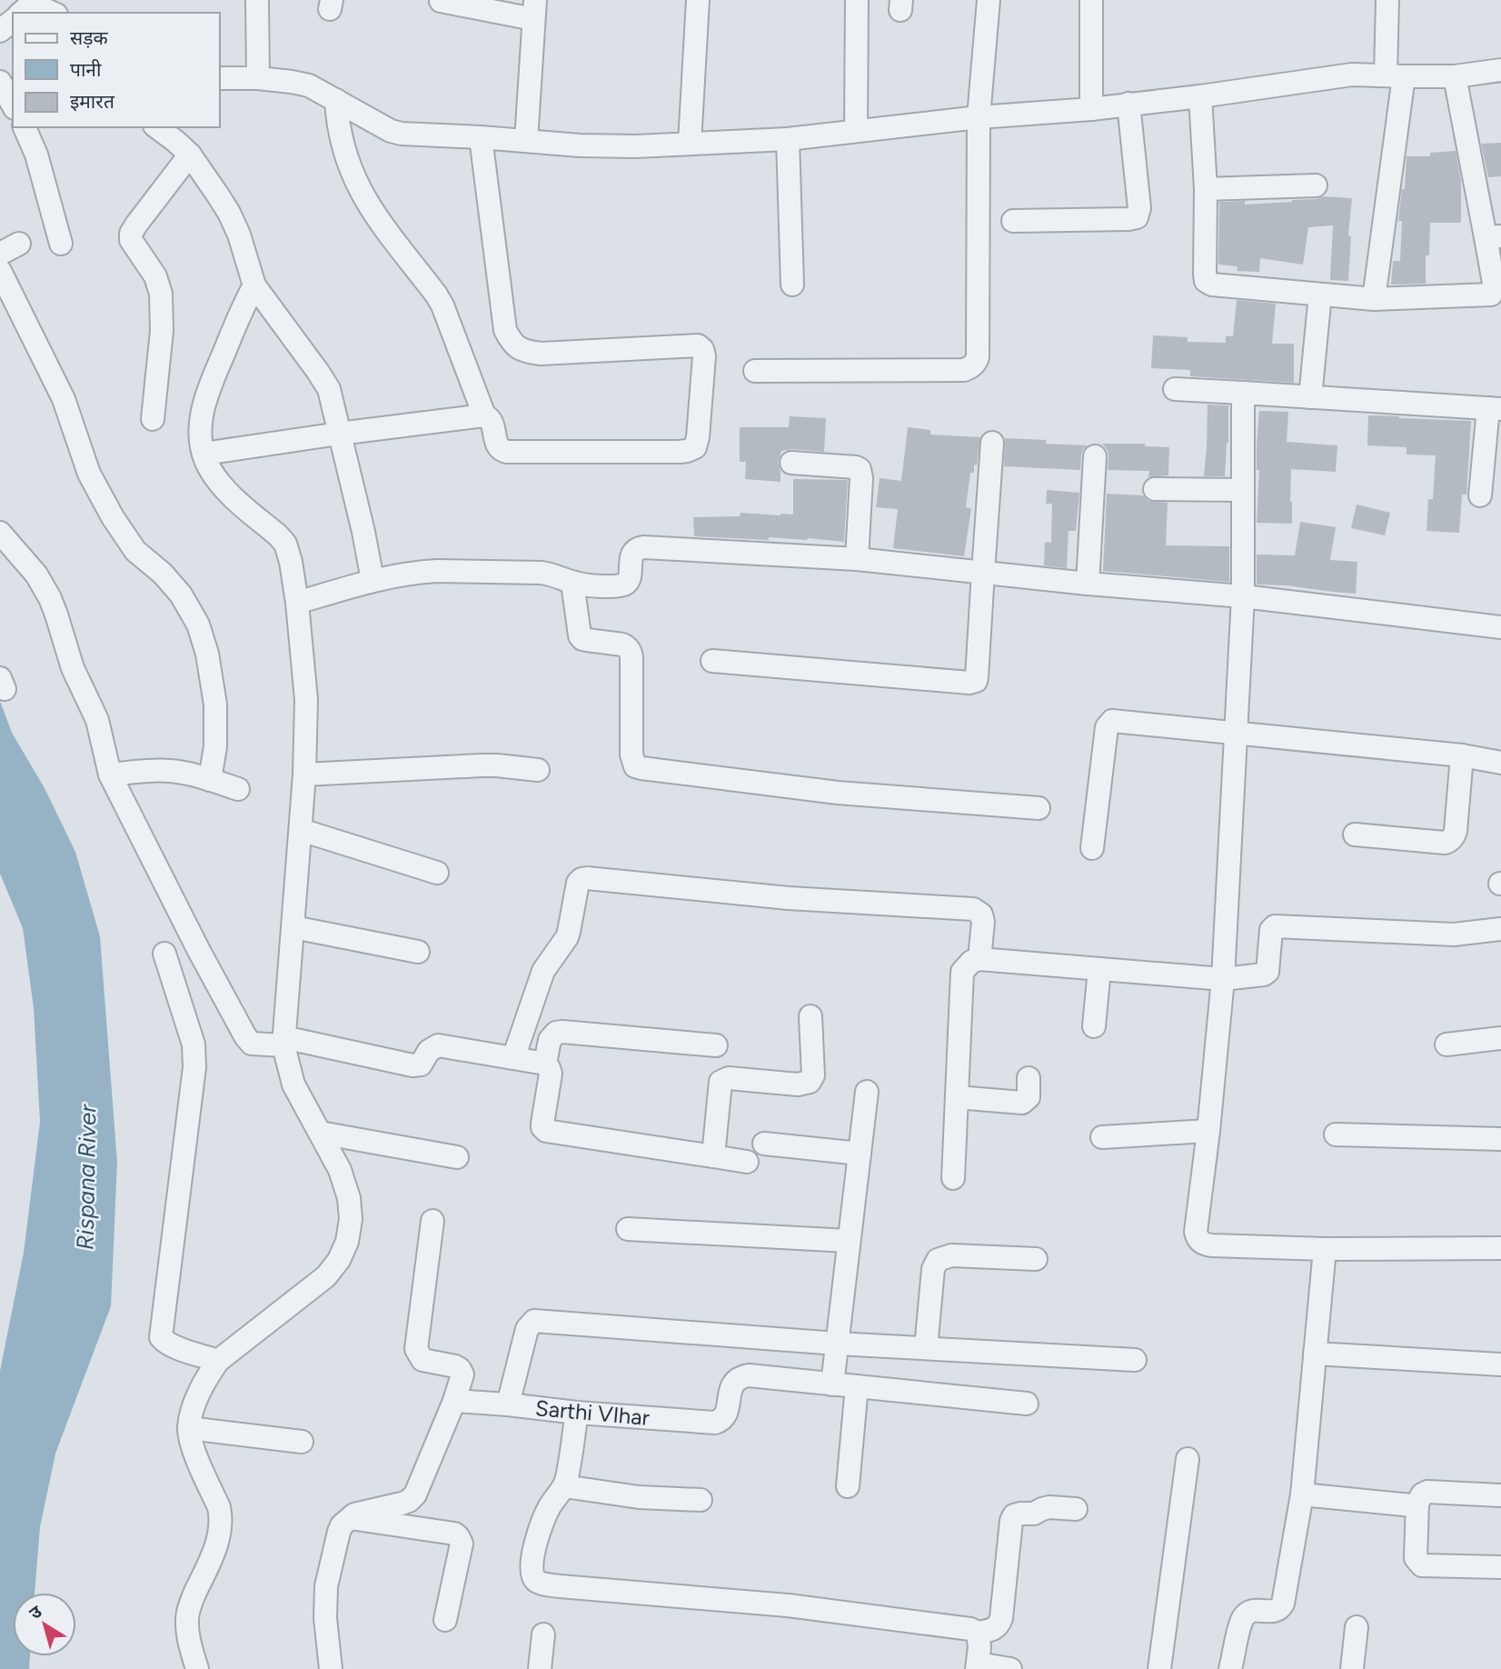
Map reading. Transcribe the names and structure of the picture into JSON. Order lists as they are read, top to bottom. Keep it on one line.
{"streets":{"street":["Sarthi VIhar"]},"water":["Rispana River"],"legend":["सड़क","पानी","इमारत"],"north":"top left"}
